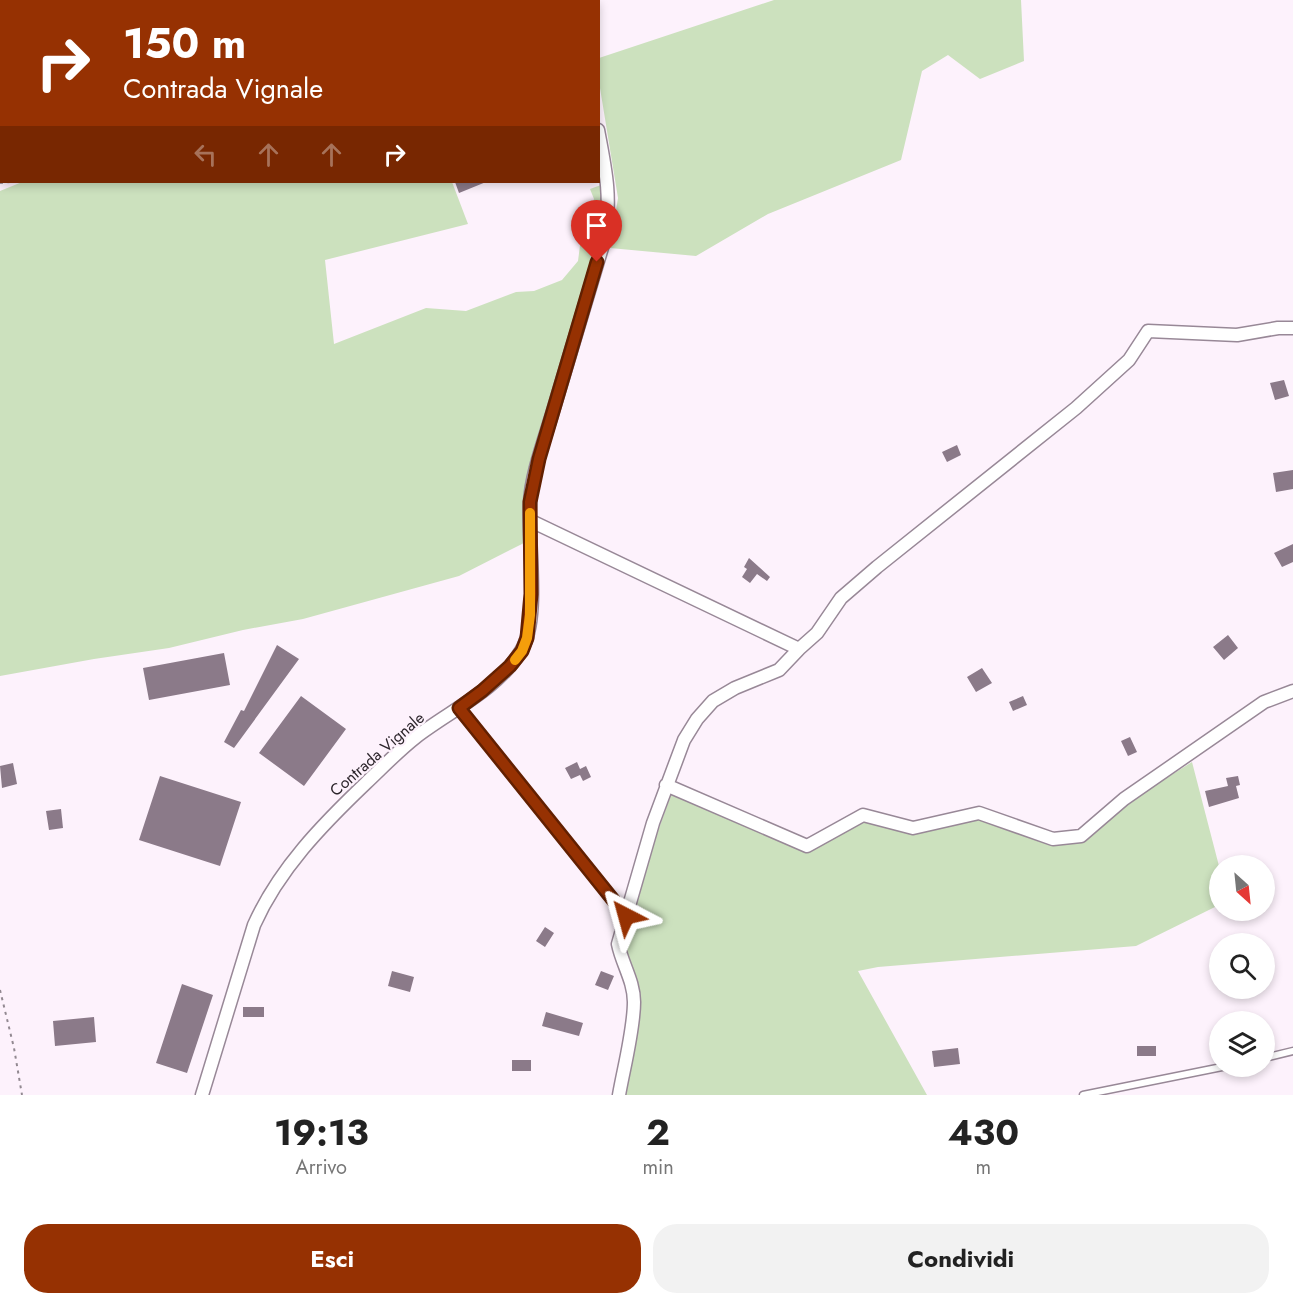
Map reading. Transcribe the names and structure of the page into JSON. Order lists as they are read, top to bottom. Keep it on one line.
{"streets":{"street":["Contrada Vignale"]},"north":"bottom right","page":{"turn":["150 m","Contrada Vignale"],"eta":["19:13","Arrivo","2","min","430","m"],"buttons":["Esci","Condividi"]}}
